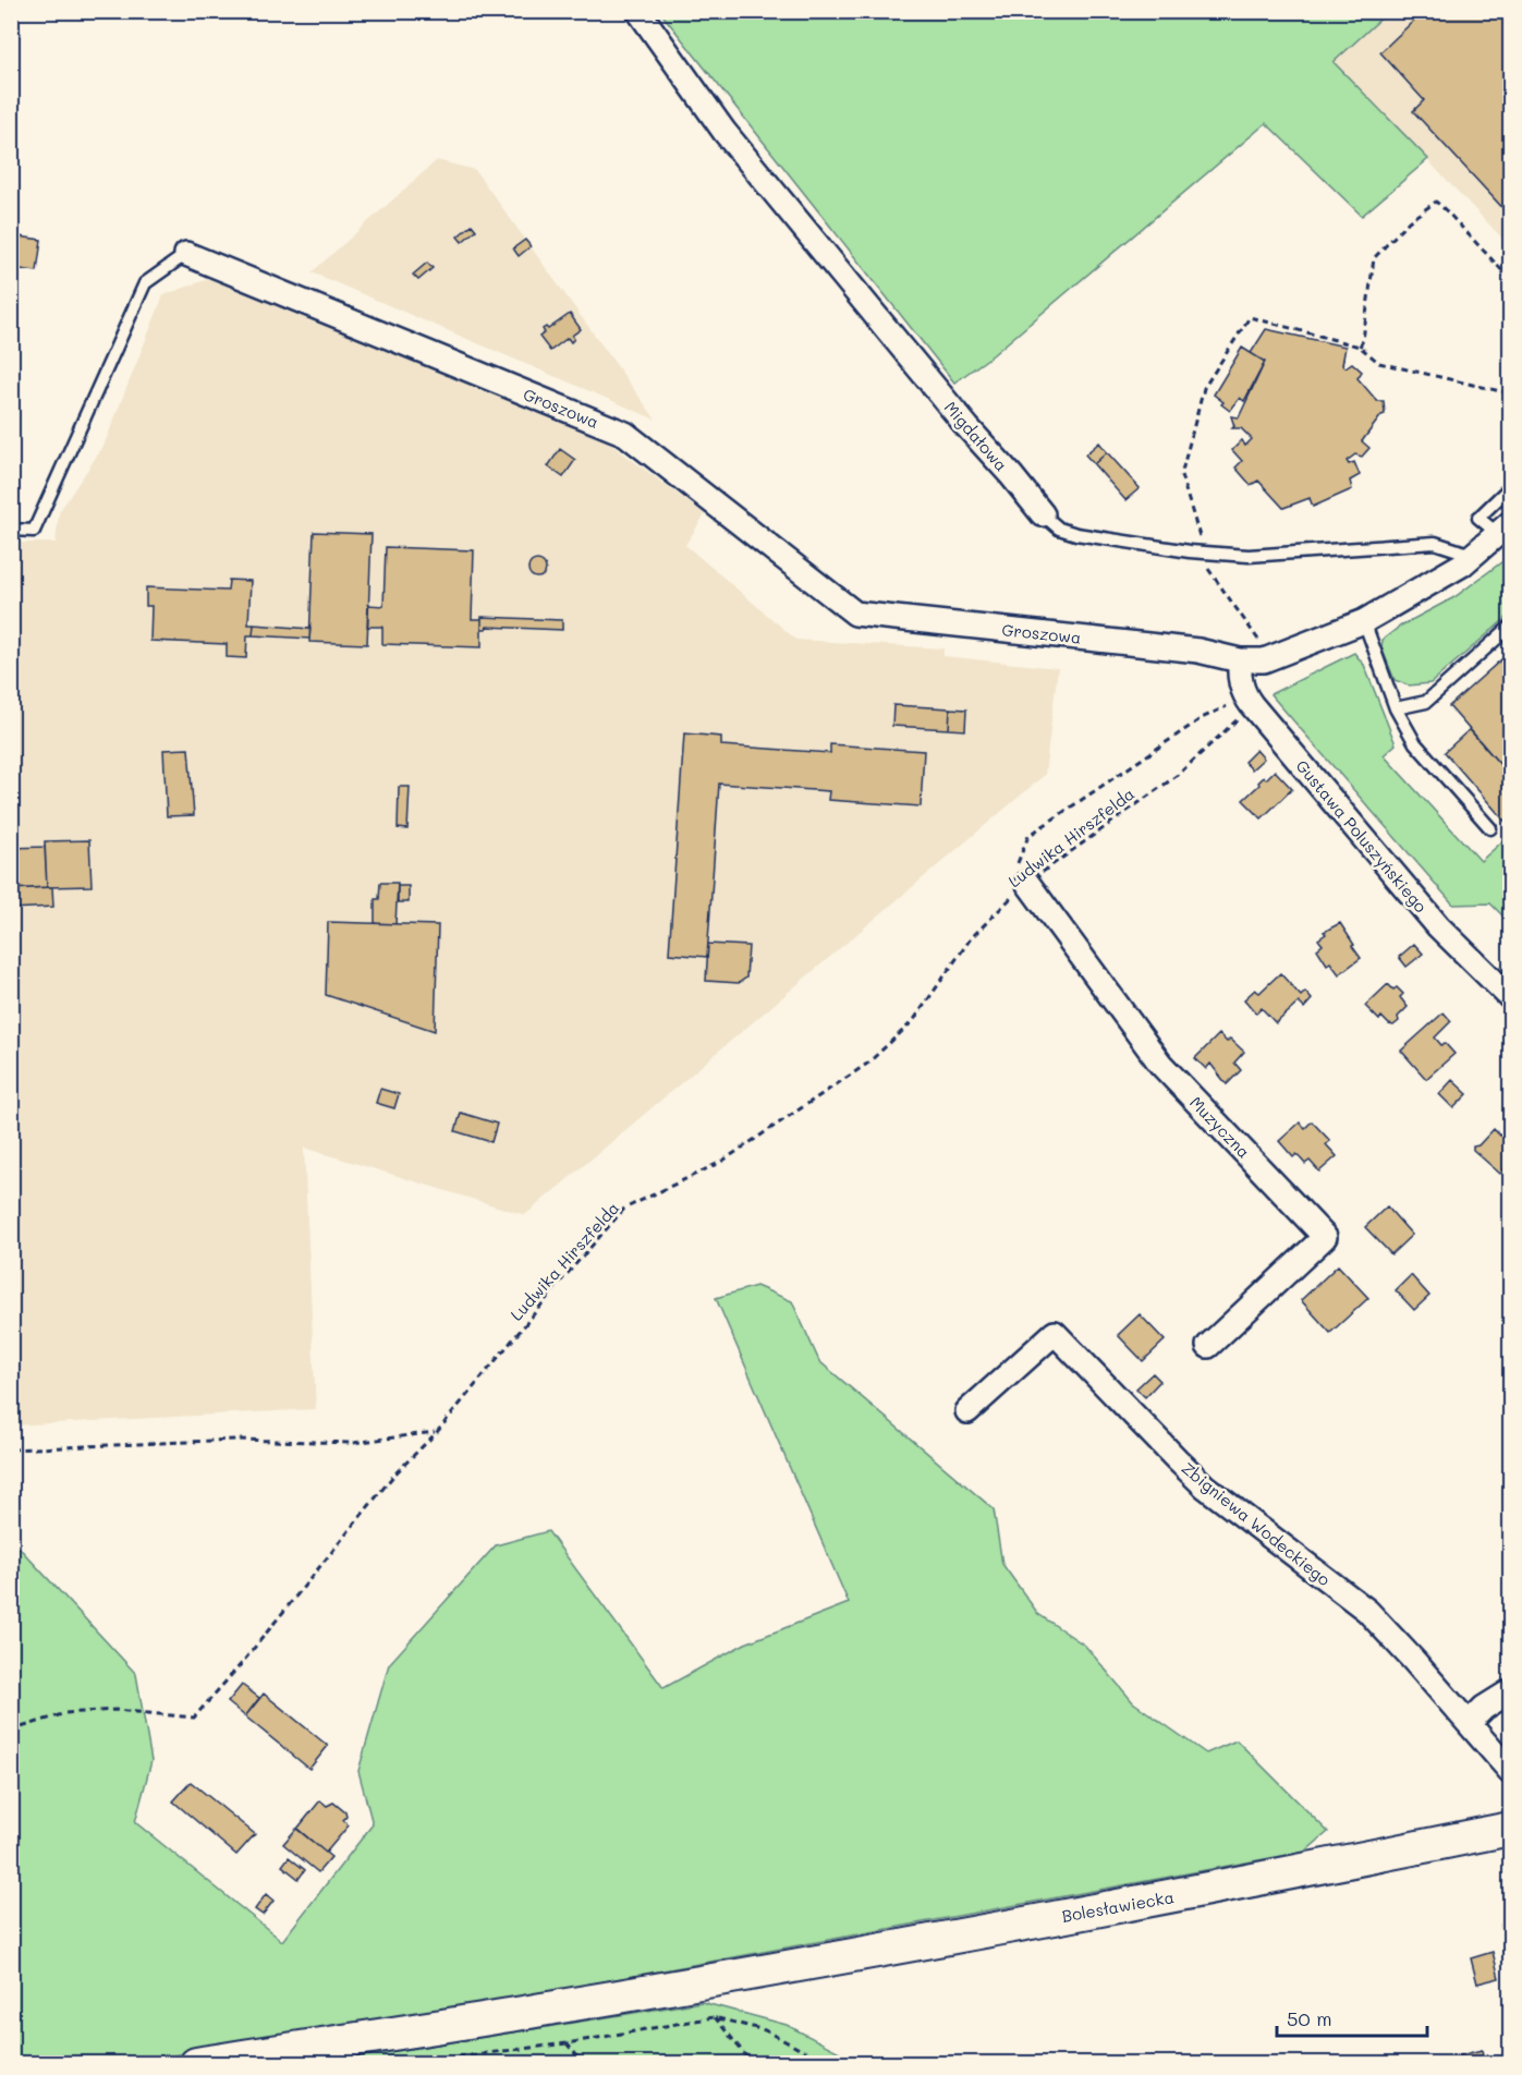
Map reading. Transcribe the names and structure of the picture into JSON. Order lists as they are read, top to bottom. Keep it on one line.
{"streets":{"street":["Groszowa","Migdałowa","Gustawa Poluszyńskiego","Muzyczna","Zbigniewa Wodeckiego","Bolesławiecka"],"path":["Ludwika Hirszfelda"]},"crossings":[["Groszowa","Migdałowa"],["Gustawa Poluszyńskiego","Ludwika Hirszfelda"],["Ludwika Hirszfelda","Muzyczna"]],"scale_bar":"50 m"}
